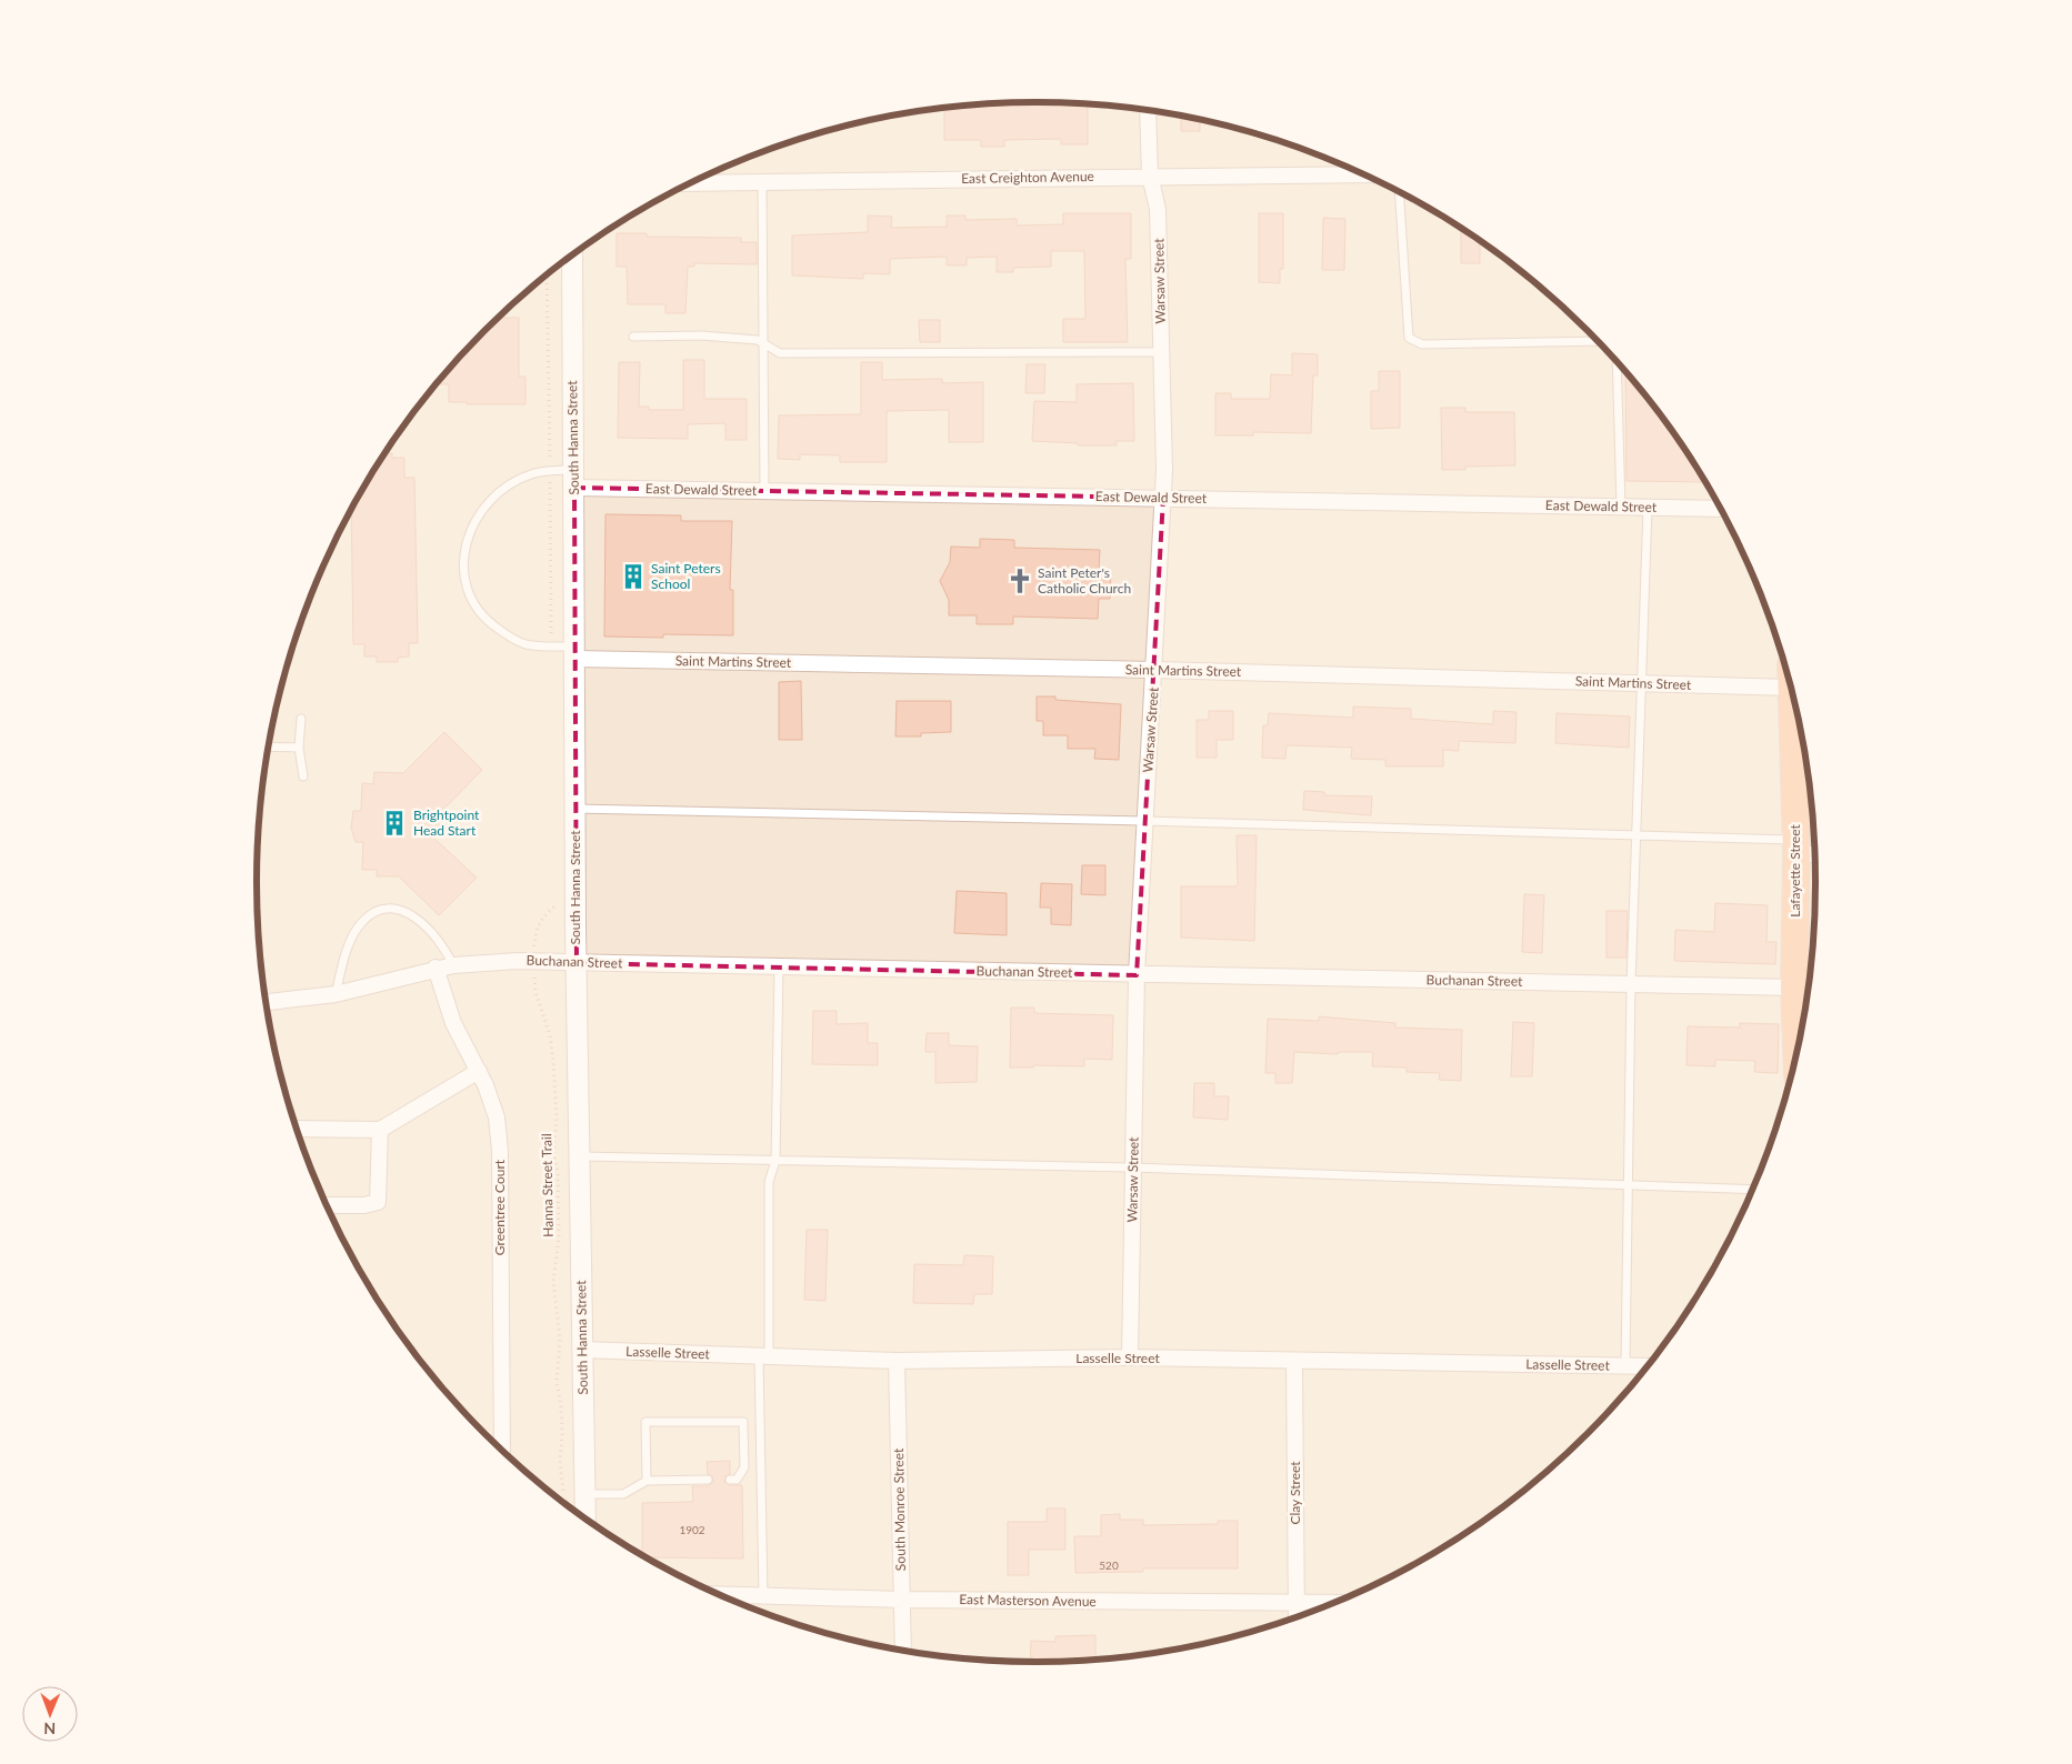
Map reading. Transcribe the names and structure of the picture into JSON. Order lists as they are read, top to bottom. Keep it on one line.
{"streets":{"highway":["Lafayette Street"],"street":["East Creighton Avenue","Warsaw Street","South Hanna Street","East Dewald Street","Saint Martins Street","Buchanan Street","Greentree Court","Lasselle Street","Clay Street","South Monroe Street","East Masterson Avenue"],"path":["Hanna Street Trail"]},"crossings":[["East Creighton Avenue","Warsaw Street"],["Warsaw Street","East Dewald Street"],["Warsaw Street","Saint Martins Street"],["Warsaw Street","Buchanan Street"],["Warsaw Street","Lasselle Street"],["South Hanna Street","East Dewald Street"],["South Hanna Street","Saint Martins Street"],["South Hanna Street","Buchanan Street"],["South Hanna Street","Lasselle Street"],["Lafayette Street","Buchanan Street"],["Buchanan Street","Hanna Street Trail"],["Buchanan Street","Greentree Court"],["Lasselle Street","Clay Street"],["Lasselle Street","South Monroe Street"],["Clay Street","East Masterson Avenue"],["South Monroe Street","East Masterson Avenue"]],"places":{"building":["Saint Peters School","Brightpoint Head Start"],"church":["Saint Peter's Catholic Church"]},"house_numbers":["1902","520"],"north":"bottom"}
